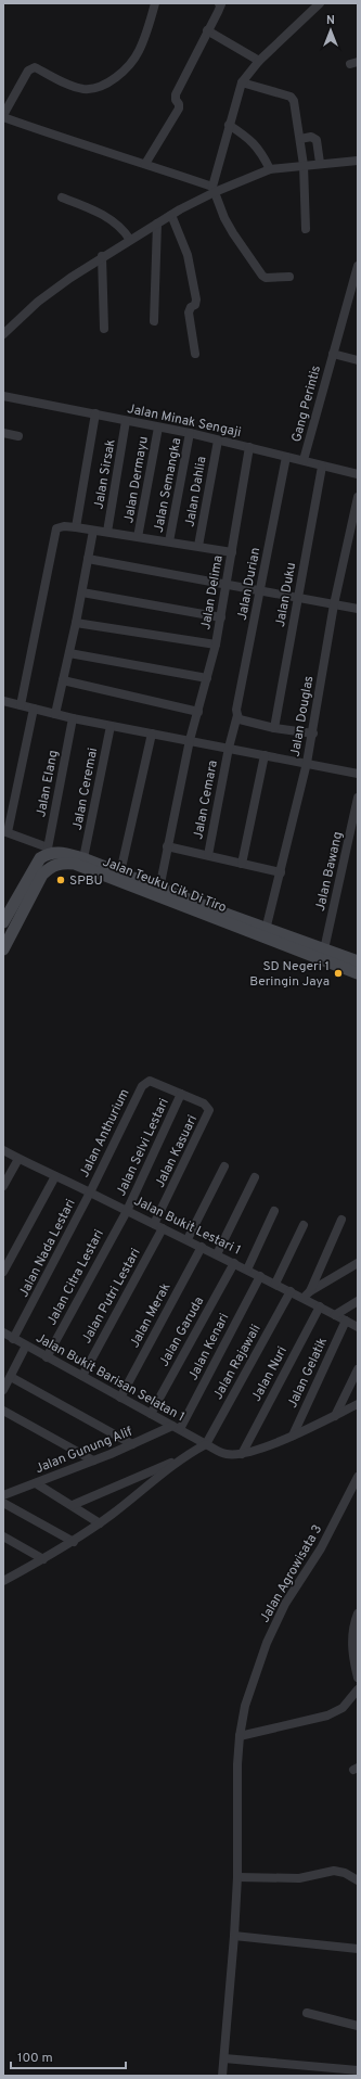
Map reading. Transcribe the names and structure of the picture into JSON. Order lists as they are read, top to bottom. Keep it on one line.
{"streets":{"street":["Gang Perintis","Jalan Minak Sengaji","Jalan Sirsak","Jalan Dermayu","Jalan Semangka","Jalan Dahlia","Jalan Durian","Jalan Delima","Jalan Duku","Jalan Douglas","Jalan Elang","Jalan Ceremai","Jalan Cemara","Jalan Bawang","Jalan Teuku Cik Di Tiro","Jalan Anthurium","Jalan Selvi Lestari","Jalan Kasuari","Jalan Bukit Lestari 1","Jalan Nada Lestari","Jalan Citra Lestari","Jalan Putri Lestari","Jalan Merak","Jalan Garuda","Jalan Kenari","Jalan Rajawali","Jalan Gelatik","Jalan Nuri","Jalan Bukit Barisan Selatan 1","Jalan Gunung Alif","Jalan Agrowisata 3"]},"crossings":[["Gang Perintis","Jalan Minak Sengaji"],["Jalan Minak Sengaji","Jalan Sirsak"],["Jalan Minak Sengaji","Jalan Dermayu"],["Jalan Minak Sengaji","Jalan Semangka"],["Jalan Minak Sengaji","Jalan Dahlia"],["Jalan Minak Sengaji","Jalan Durian"],["Jalan Minak Sengaji","Jalan Delima"],["Jalan Minak Sengaji","Jalan Duku"],["Jalan Durian","Jalan Cemara"],["Jalan Delima","Jalan Teuku Cik Di Tiro"],["Jalan Douglas","Jalan Teuku Cik Di Tiro"],["Jalan Elang","Jalan Teuku Cik Di Tiro"],["Jalan Ceremai","Jalan Teuku Cik Di Tiro"],["Jalan Bawang","Jalan Teuku Cik Di Tiro"],["Jalan Anthurium","Jalan Selvi Lestari"],["Jalan Anthurium","Jalan Kasuari"],["Jalan Anthurium","Jalan Bukit Lestari 1"],["Jalan Anthurium","Jalan Nada Lestari"],["Jalan Selvi Lestari","Jalan Kasuari"],["Jalan Selvi Lestari","Jalan Bukit Lestari 1"],["Jalan Selvi Lestari","Jalan Citra Lestari"],["Jalan Kasuari","Jalan Bukit Lestari 1"],["Jalan Kasuari","Jalan Putri Lestari"],["Jalan Bukit Lestari 1","Jalan Nada Lestari"],["Jalan Bukit Lestari 1","Jalan Citra Lestari"],["Jalan Bukit Lestari 1","Jalan Putri Lestari"],["Jalan Bukit Lestari 1","Jalan Merak"],["Jalan Bukit Lestari 1","Jalan Garuda"],["Jalan Bukit Lestari 1","Jalan Kenari"],["Jalan Bukit Lestari 1","Jalan Rajawali"],["Jalan Bukit Lestari 1","Jalan Gelatik"],["Jalan Bukit Lestari 1","Jalan Nuri"],["Jalan Nada Lestari","Jalan Bukit Barisan Selatan 1"],["Jalan Citra Lestari","Jalan Bukit Barisan Selatan 1"],["Jalan Putri Lestari","Jalan Bukit Barisan Selatan 1"],["Jalan Merak","Jalan Bukit Barisan Selatan 1"],["Jalan Garuda","Jalan Bukit Barisan Selatan 1"],["Jalan Kenari","Jalan Bukit Barisan Selatan 1"],["Jalan Kenari","Jalan Gunung Alif"],["Jalan Rajawali","Jalan Bukit Barisan Selatan 1"],["Jalan Nuri","Jalan Bukit Barisan Selatan 1"],["Jalan Bukit Barisan Selatan 1","Jalan Gunung Alif"]],"places":["SPBU","SD Negeri 1 Beringin Jaya"],"scale_bar":"100 m","north":"top"}
